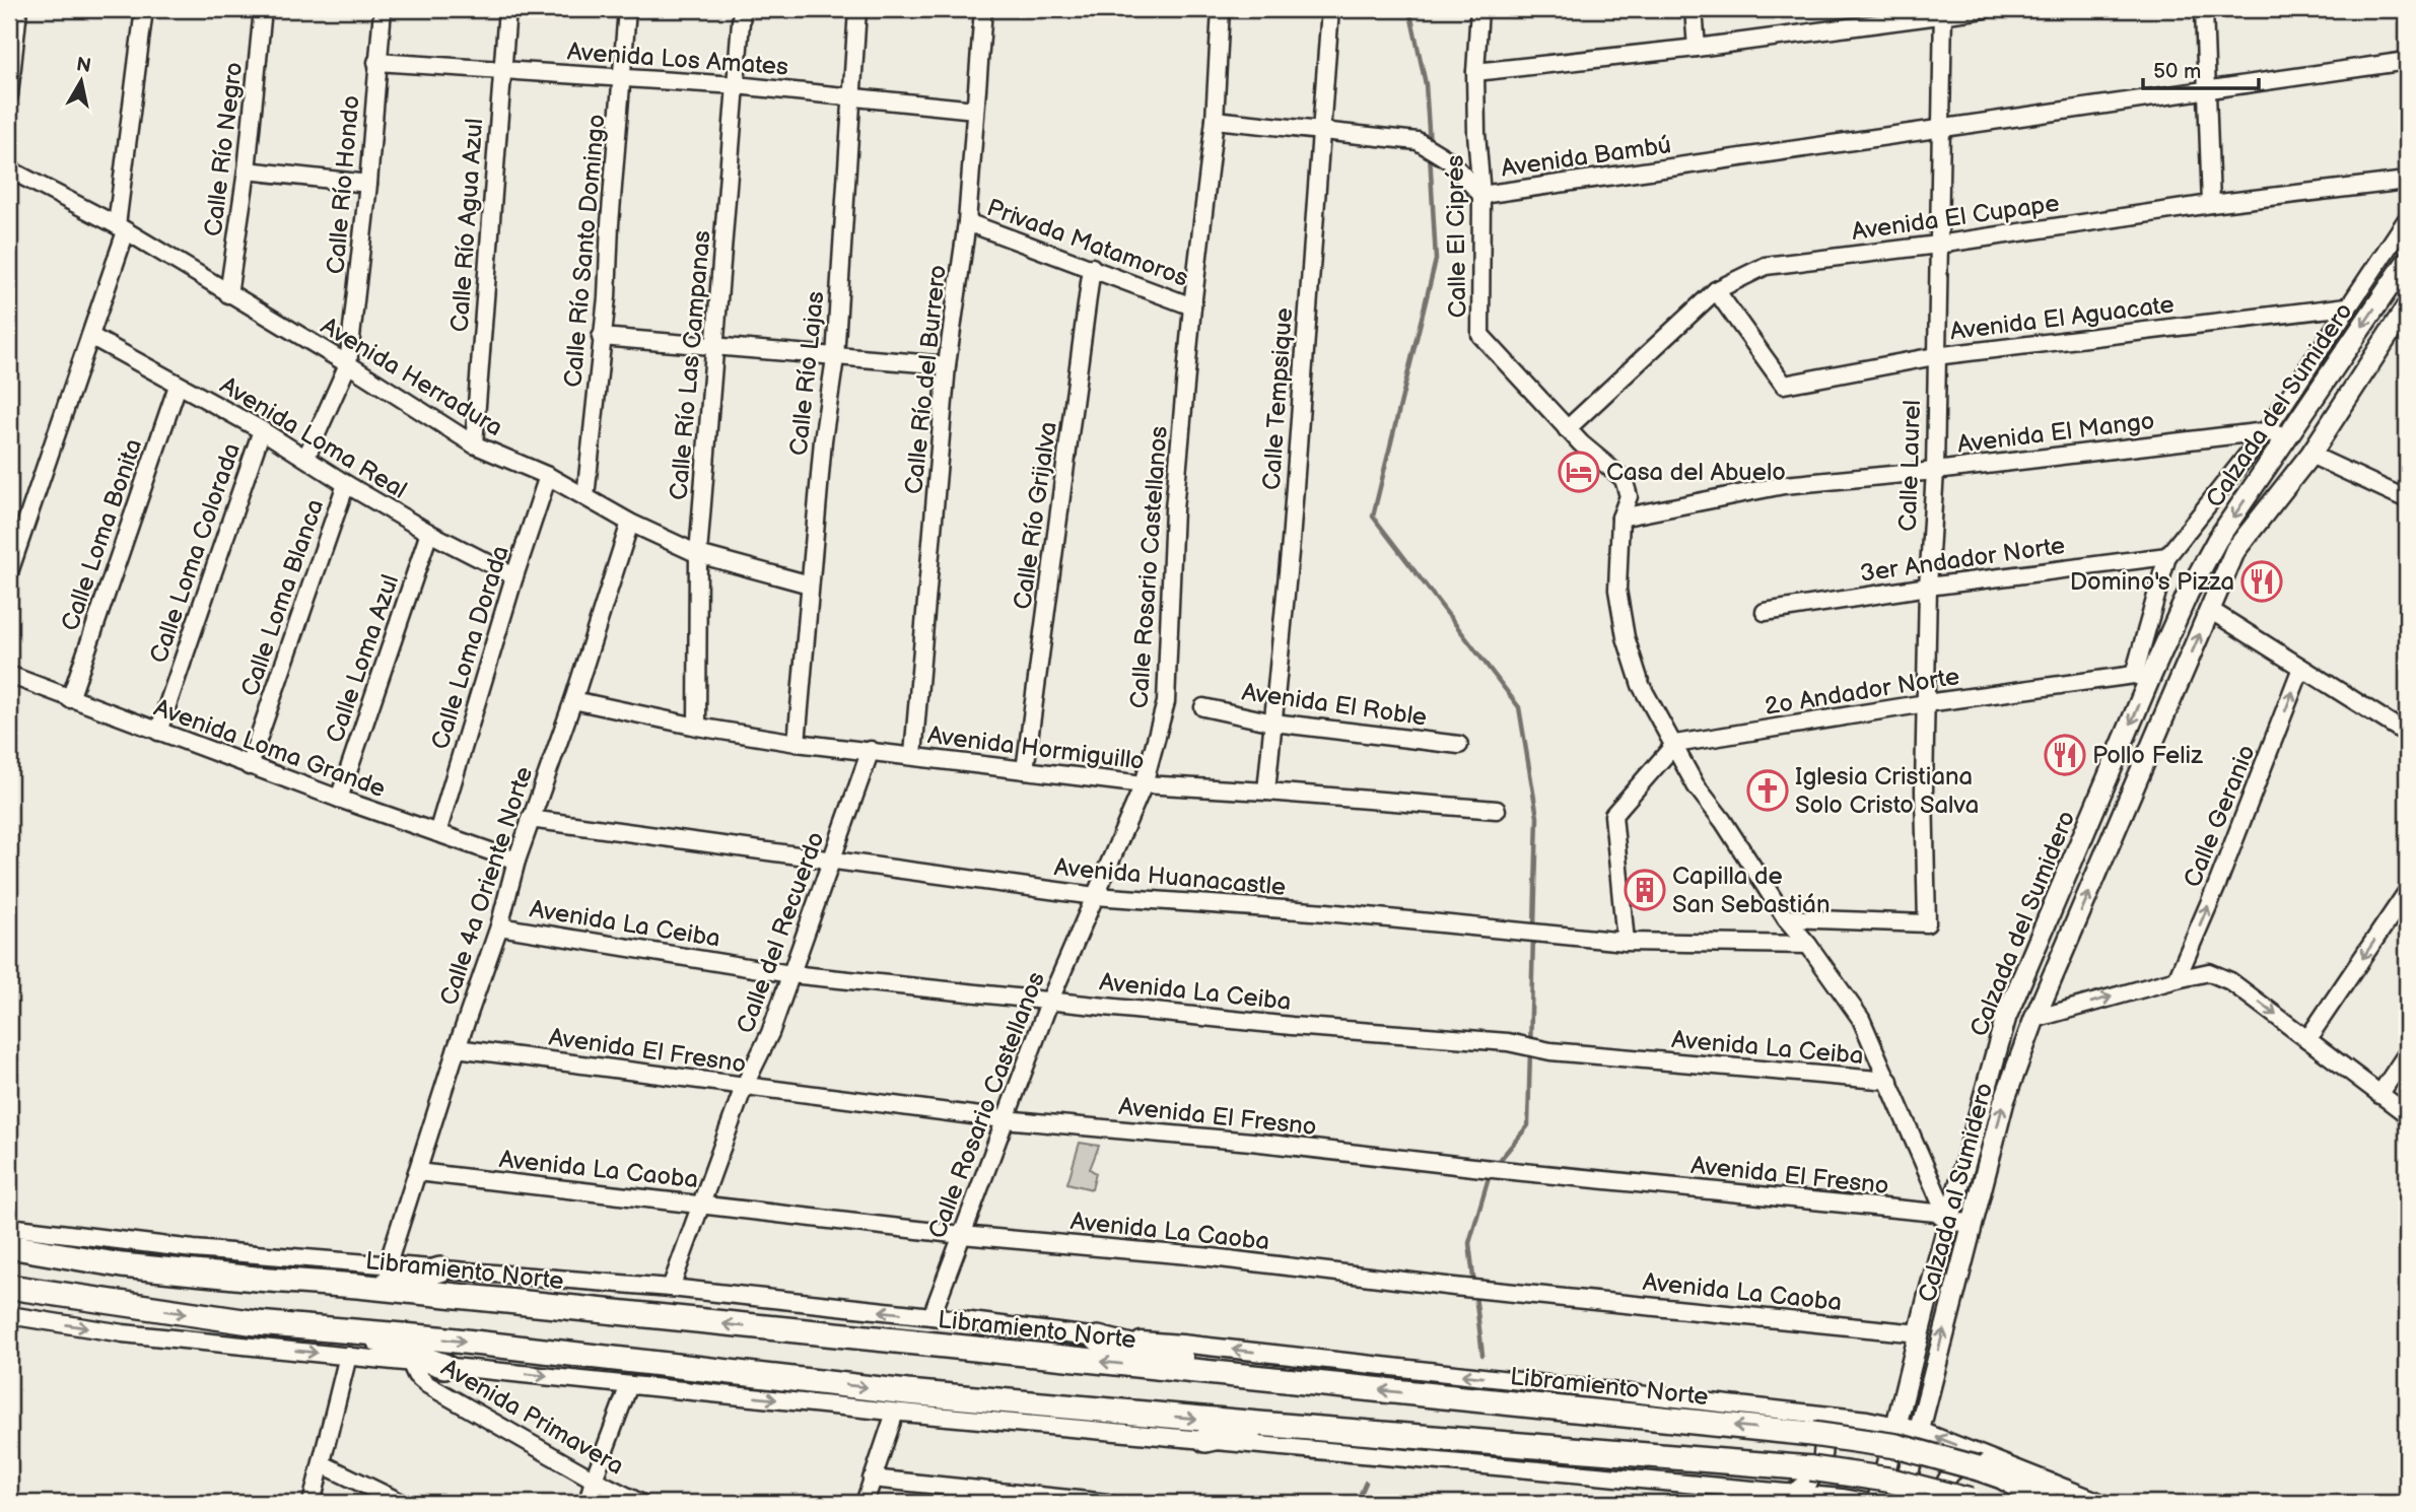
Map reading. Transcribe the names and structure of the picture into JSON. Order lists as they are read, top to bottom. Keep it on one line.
{"streets":{"highway":["Libramiento Norte"],"main road":["Calzada del Sumidero","Calzada al Sumidero"],"street":["Avenida Los Amates","Calle Río Negro","Avenida Bambú","Calle Río Hondo","Avenida El Cupape","Calle Río Agua Azul","Calle El Ciprés","Privada Matamoros","Calle Río Santo Domingo","Avenida El Aguacate","Calle Río Las Campanas","Calle Río Lajas","Avenida Herradura","Calle Río del Burrero","Calle Tempsique","Avenida El Mango","Avenida Loma Real","Calle Laurel","Calle Río Grijalva","Calle Loma Bonita","Calle Loma Colorada","3er Andador Norte","Calle Rosario Castellanos","Calle Loma Blanca","Calle Loma Dorada","Calle Loma Azul","2o Andador Norte","Avenida El Roble","Avenida Loma Grande","Avenida Hormiguillo","Calle Geranio","Avenida Huanacastle","Calle 4a Oriente Norte","Avenida La Ceiba","Calle del Recuerdo","Avenida El Fresno","Avenida La Caoba","Avenida Primavera"]},"crossings":[["Avenida Los Amates","Calle Río Hondo"],["Avenida Los Amates","Calle Río Agua Azul"],["Avenida Los Amates","Calle Río Santo Domingo"],["Avenida Los Amates","Calle Río Las Campanas"],["Avenida Los Amates","Calle Río Lajas"],["Avenida Los Amates","Calle Río del Burrero"],["Calle Río Negro","Avenida Herradura"],["Avenida Bambú","Calle El Ciprés"],["Avenida Bambú","Calle Tempsique"],["Avenida Bambú","Calle Laurel"],["Avenida Bambú","Calle Rosario Castellanos"],["Calle Río Hondo","Avenida Herradura"],["Calle Río Hondo","Avenida Loma Real"],["Avenida El Cupape","Calle El Ciprés"],["Avenida El Cupape","Avenida El Aguacate"],["Avenida El Cupape","Calle Laurel"],["Calle Río Agua Azul","Avenida Herradura"],["Calle El Ciprés","Calzada del Sumidero"],["Calle El Ciprés","Avenida El Mango"],["Calle El Ciprés","Calle Laurel"],["Calle El Ciprés","2o Andador Norte"],["Calle El Ciprés","Avenida Huanacastle"],["Calle El Ciprés","Avenida La Ceiba"],["Calle El Ciprés","Avenida El Fresno"],["Privada Matamoros","Calle Río del Burrero"],["Privada Matamoros","Calle Río Grijalva"],["Privada Matamoros","Calle Rosario Castellanos"],["Calle Río Santo Domingo","Avenida Herradura"],["Avenida El Aguacate","Calle Laurel"],["Calle Río Las Campanas","Avenida Herradura"],["Calle Río Las Campanas","Avenida Hormiguillo"],["Calle Río Lajas","Avenida Herradura"],["Calle Río Lajas","Avenida Hormiguillo"],["Avenida Herradura","Calle Loma Dorada"],["Avenida Herradura","Calle 4a Oriente Norte"],["Calle Río del Burrero","Avenida Hormiguillo"],["Calle Tempsique","Avenida El Roble"],["Calle Tempsique","Avenida Hormiguillo"],["Calzada del Sumidero","Avenida El Mango"],["Calzada del Sumidero","2o Andador Norte"],["Calzada del Sumidero","Avenida El Fresno"],["Calzada del Sumidero","Avenida La Caoba"],["Avenida El Mango","Calle Laurel"],["Avenida Loma Real","Calle Loma Bonita"],["Avenida Loma Real","Calle Loma Colorada"],["Avenida Loma Real","Calle Loma Blanca"],["Avenida Loma Real","Calle Loma Dorada"],["Avenida Loma Real","Calle Loma Azul"],["Calle Laurel","3er Andador Norte"],["Calle Laurel","2o Andador Norte"],["Calle Río Grijalva","Avenida Hormiguillo"],["Calle Loma Bonita","Avenida Loma Grande"],["Calle Loma Colorada","Avenida Loma Grande"],["Calle Rosario Castellanos","Avenida Hormiguillo"],["Calle Rosario Castellanos","Avenida Huanacastle"],["Calle Rosario Castellanos","Avenida La Ceiba"],["Calle Rosario Castellanos","Avenida El Fresno"],["Calle Rosario Castellanos","Avenida La Caoba"],["Calle Loma Blanca","Avenida Loma Grande"],["Calle Loma Dorada","Avenida Loma Grande"],["Calle Loma Azul","Avenida Loma Grande"],["Avenida Loma Grande","Calle 4a Oriente Norte"],["Avenida Hormiguillo","Calle 4a Oriente Norte"],["Avenida Hormiguillo","Calle del Recuerdo"],["Avenida Huanacastle","Calle 4a Oriente Norte"],["Avenida Huanacastle","Calle del Recuerdo"],["Calle 4a Oriente Norte","Avenida La Ceiba"],["Calle 4a Oriente Norte","Avenida El Fresno"],["Calle 4a Oriente Norte","Avenida La Caoba"],["Avenida La Ceiba","Calle del Recuerdo"],["Calle del Recuerdo","Avenida El Fresno"],["Calle del Recuerdo","Avenida La Caoba"],["Avenida El Fresno","Calzada al Sumidero"]],"one_way":["Calzada del Sumidero","Calle Geranio","Calzada al Sumidero"],"places":{"hotel":["Casa del Abuelo"],"restaurant":["Domino's Pizza","Pollo Feliz"],"church":["Iglesia Cristiana Solo Cristo Salva"],"building":["Capilla de San Sebastián"]},"scale_bar":"50 m","north":"top"}
